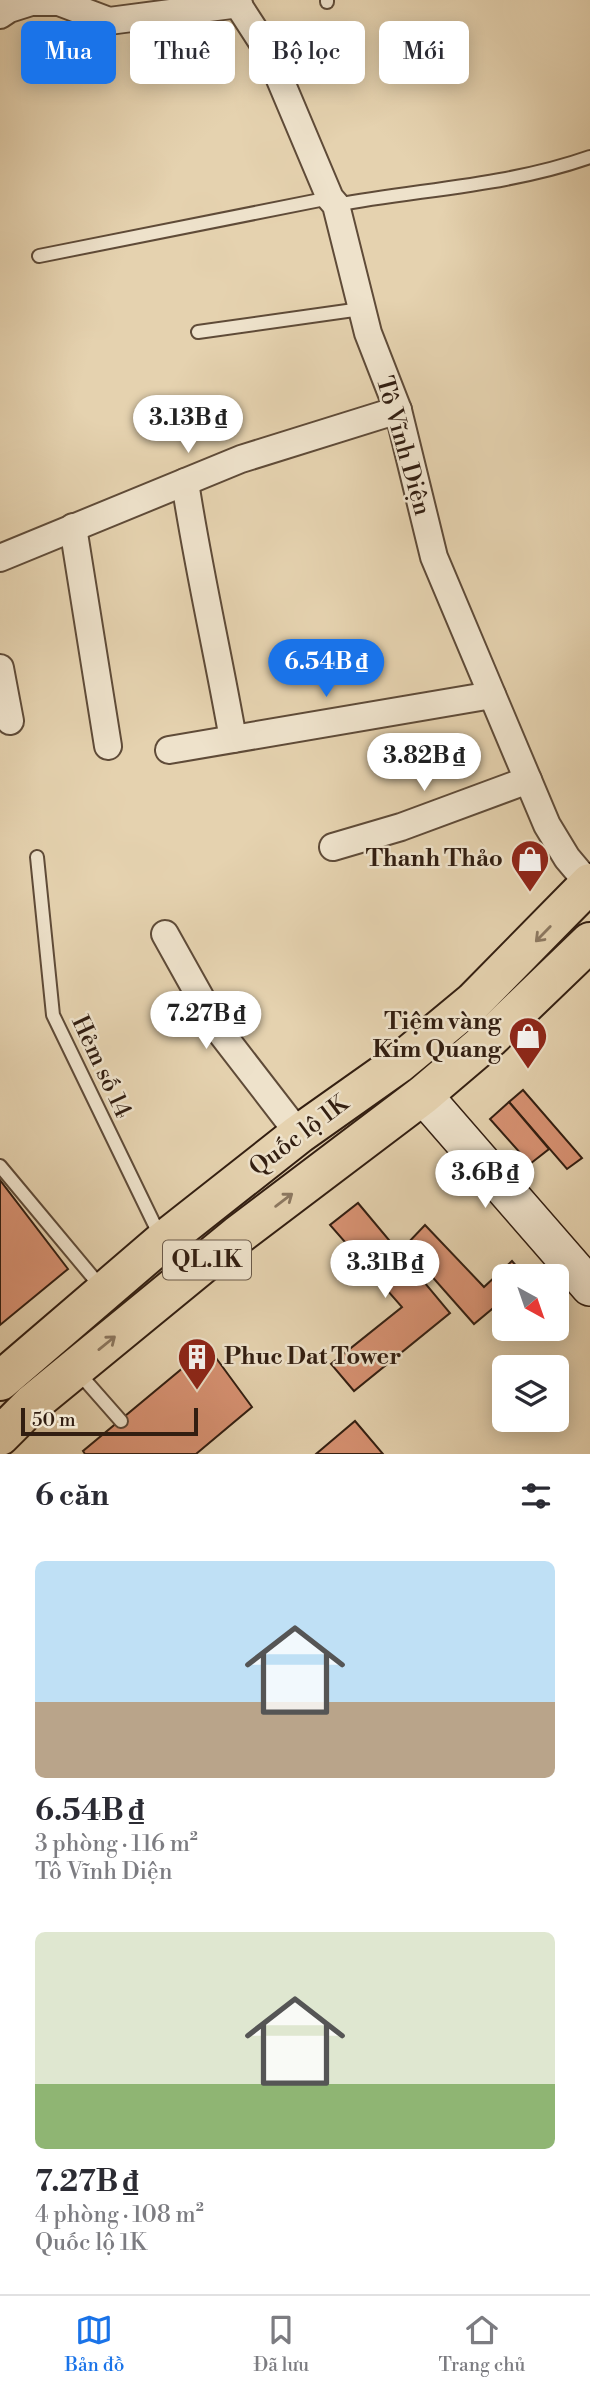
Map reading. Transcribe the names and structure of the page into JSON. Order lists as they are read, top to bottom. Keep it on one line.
{"streets":{"main road":["Quốc lộ 1K","QL.1K"],"street":["Tô Vĩnh Diện"],"lane":["Hẻm số 14"]},"crossings":[["Tô Vĩnh Diện","Quốc lộ 1K"],["Hẻm số 14","Quốc lộ 1K"]],"places":{"shop":["Thanh Thảo","Tiệm vàng Kim Quang"],"building":["Phuc Dat Tower"]},"scale_bar":"50 m","north":"bottom right","page":{"chip":["Mua","Thuê","Bộ lọc","Mới"],"price":["3.13B ₫","6.54B ₫","3.82B ₫","7.27B ₫","3.6B ₫","3.31B ₫"],"scale":"50 m","heading":"6 căn","list":[{"name":"6.54B ₫","note":"3 phòng · 116 m² · Tô Vĩnh Diện"},{"name":"7.27B ₫","note":"4 phòng · 108 m² · Quốc lộ 1K"}],"tabs":["Bản đồ","Đã lưu","Trang chủ"]}}
